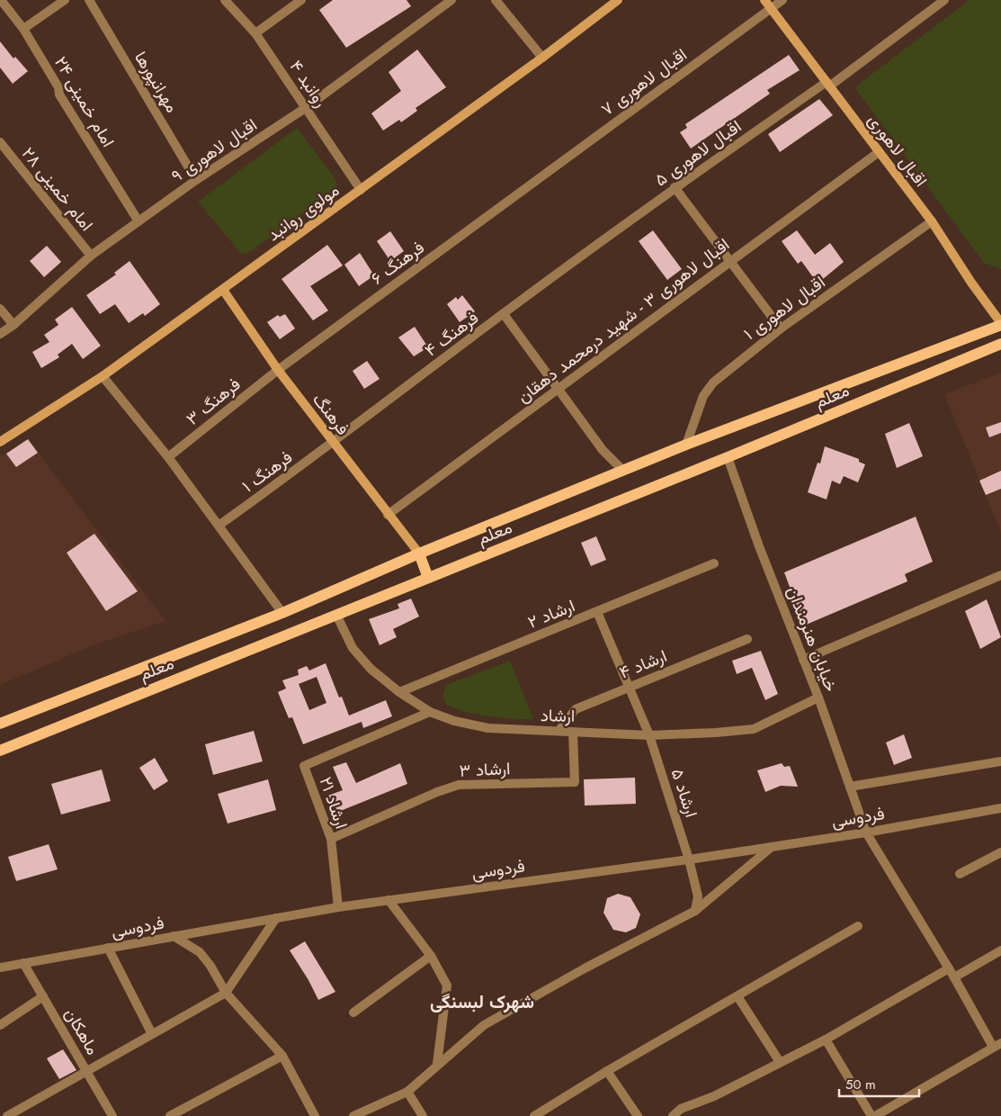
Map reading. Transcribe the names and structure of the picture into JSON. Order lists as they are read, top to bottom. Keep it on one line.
{"streets":{"main road":["معلم"],"street":["مهرانپورها","اقبال لاهوری ۷","روانبد ۴","امام خمینی ۲۴","اقبال لاهوری ۹","اقبال لاهوری","اقبال لاهوری ۵","امام خمینی ۲۸","مولوی روانبد","فرهنگ ۶","اقبال لاهوری ۱","اقبال لاهوری ۳ - شهید درمحمد دهقان","فرهنگ ۴","فرهنگ ۳","فرهنگ","فرهنگ ۱","ارشاد ۲","خیابان هنرمندان","ارشاد ۴","ارشاد","ارشاد ۳","ارشاد ۵","ارشاد ۲۱","فردوسی","ماهکان"]},"crossings":[["مهرانپورها","اقبال لاهوری ۹"],["اقبال لاهوری ۷","اقبال لاهوری"],["اقبال لاهوری ۷","فرهنگ ۶"],["روانبد ۴","اقبال لاهوری ۹"],["روانبد ۴","مولوی روانبد"],["امام خمینی ۲۴","اقبال لاهوری ۹"],["اقبال لاهوری ۹","امام خمینی ۲۸"],["اقبال لاهوری","اقبال لاهوری ۵"],["اقبال لاهوری","اقبال لاهوری ۱"],["اقبال لاهوری","اقبال لاهوری ۳ - شهید درمحمد دهقان"],["اقبال لاهوری","معلم"],["اقبال لاهوری ۵","فرهنگ ۴"],["مولوی روانبد","فرهنگ"],["فرهنگ ۶","فرهنگ ۳"],["فرهنگ ۶","فرهنگ"],["اقبال لاهوری ۱","معلم"],["اقبال لاهوری ۳ - شهید درمحمد دهقان","فرهنگ"],["فرهنگ ۴","فرهنگ"],["فرهنگ ۴","فرهنگ ۱"],["معلم","فرهنگ"],["معلم","خیابان هنرمندان"],["معلم","ارشاد"],["فرهنگ ۳","فرهنگ"],["فرهنگ","فرهنگ ۱"],["ارشاد ۲","ارشاد"],["ارشاد ۲","ارشاد ۵"],["خیابان هنرمندان","ارشاد"],["خیابان هنرمندان","فردوسی"],["ارشاد ۴","ارشاد"],["ارشاد ۴","ارشاد ۵"],["ارشاد","ارشاد ۳"],["ارشاد","ارشاد ۵"],["ارشاد","ارشاد ۲۱"],["ارشاد ۳","ارشاد ۲۱"],["ارشاد ۵","فردوسی"],["ارشاد ۲۱","فردوسی"],["فردوسی","ماهکان"]],"districts":["شهرک لبسنگی"],"scale_bar":"50 m"}
